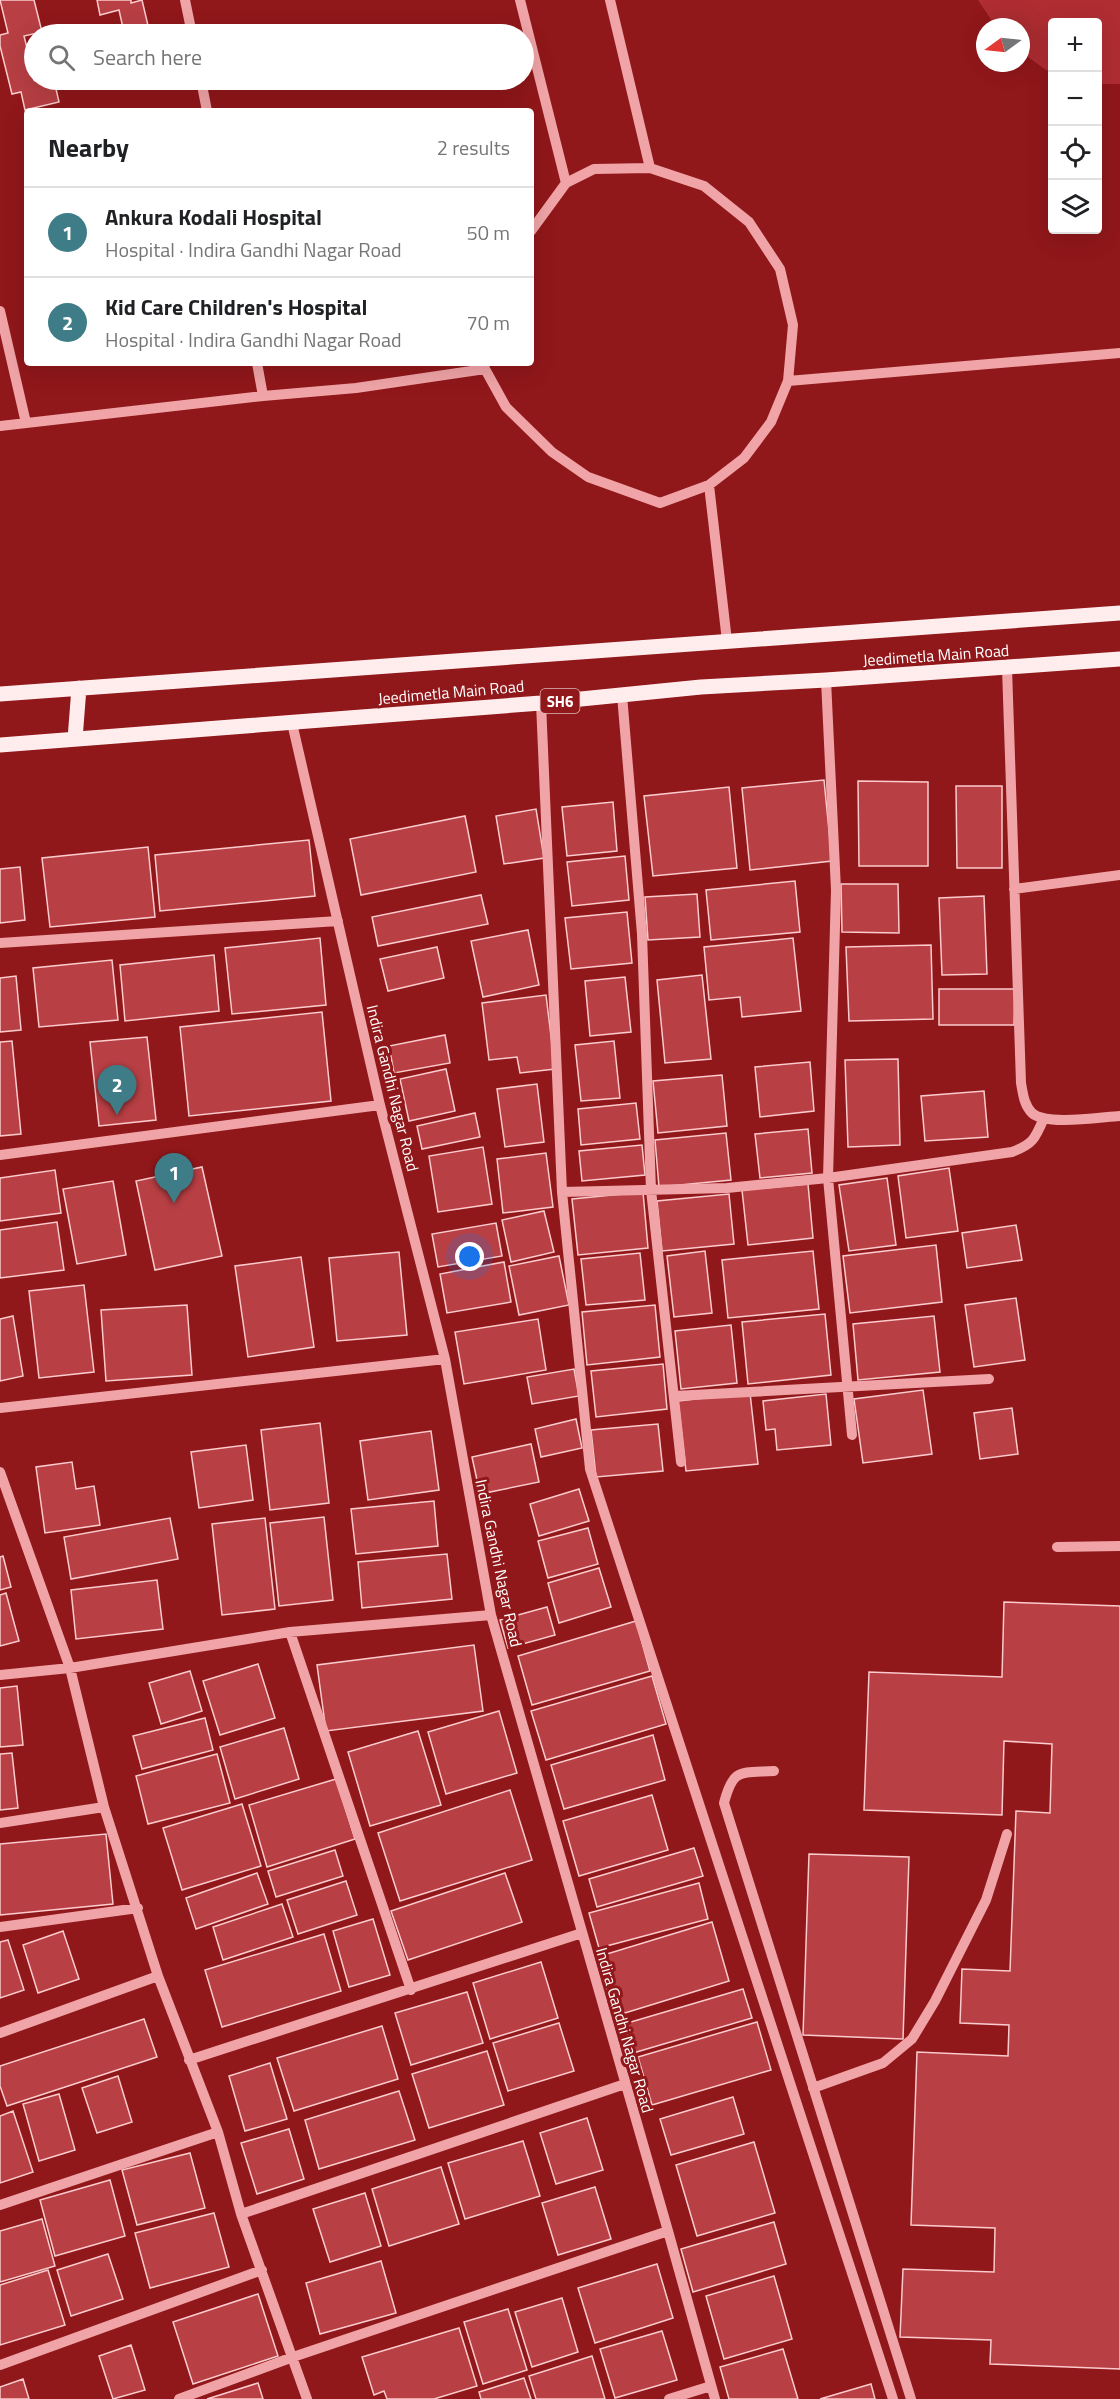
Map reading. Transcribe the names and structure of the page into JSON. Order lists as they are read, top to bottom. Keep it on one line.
{"streets":{"main road":["Jeedimetla Main Road","SH6"],"street":["Indira Gandhi Nagar Road"]},"crossings":[["Jeedimetla Main Road","Indira Gandhi Nagar Road"]],"north":"left","page":{"map_buttons":["+","−"],"search":"Search here","heading":["Nearby","2 results"],"list":[{"mark":"1","name":"Ankura Kodali Hospital","note":"Hospital · Indira Gandhi Nagar Road","value":"50 m"},{"mark":"2","name":"Kid Care Children's Hospital","note":"Hospital · Indira Gandhi Nagar Road","value":"70 m"}],"pins":["2","1"]}}
